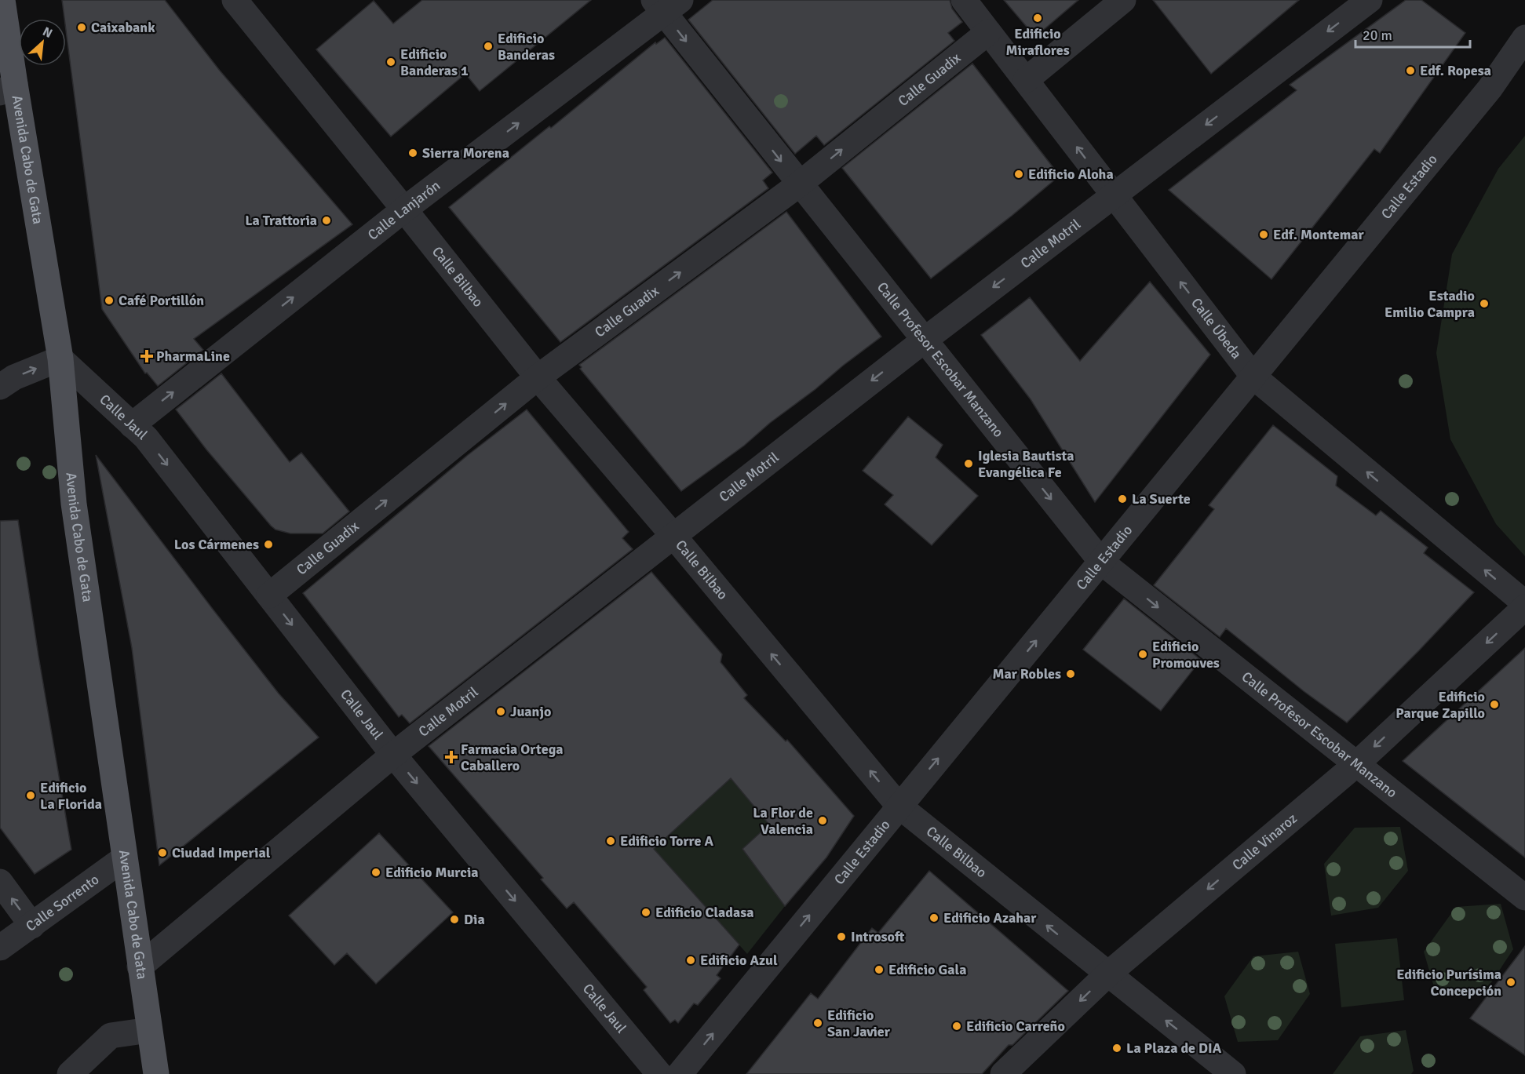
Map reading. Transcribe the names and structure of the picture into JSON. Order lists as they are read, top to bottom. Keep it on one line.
{"streets":{"main road":["Avenida Cabo de Gata"],"street":["Calle Guadix","Calle Estadio","Calle Lanjarón","Calle Motril","Calle Bilbao","Calle Úbeda","Calle Profesor Escobar Manzano","Calle Jaul","Calle Vinaroz","Calle Sorrento"]},"crossings":[["Calle Guadix","Calle Bilbao"],["Calle Guadix","Calle Úbeda"],["Calle Guadix","Calle Profesor Escobar Manzano"],["Calle Guadix","Calle Jaul"],["Avenida Cabo de Gata","Calle Motril"],["Avenida Cabo de Gata","Calle Jaul"],["Avenida Cabo de Gata","Calle Sorrento"],["Calle Estadio","Calle Bilbao"],["Calle Estadio","Calle Úbeda"],["Calle Estadio","Calle Profesor Escobar Manzano"],["Calle Lanjarón","Calle Bilbao"],["Calle Lanjarón","Calle Profesor Escobar Manzano"],["Calle Lanjarón","Calle Jaul"],["Calle Motril","Calle Bilbao"],["Calle Motril","Calle Úbeda"],["Calle Motril","Calle Profesor Escobar Manzano"],["Calle Motril","Calle Jaul"],["Calle Bilbao","Calle Vinaroz"],["Calle Profesor Escobar Manzano","Calle Vinaroz"]],"one_way":["Calle Guadix","Calle Estadio","Calle Lanjarón","Calle Motril","Calle Bilbao","Calle Úbeda","Calle Profesor Escobar Manzano","Calle Jaul","Calle Vinaroz"],"places":{"other":["Edificio Miraflores","Caixabank","Edificio Banderas","Edificio Banderas 1","Edf. Ropesa","Sierra Morena","Edificio Aloha","La Trattoria","Edf. Montemar","Café Portillón","Estadio Emilio Campra","Iglesia Bautista Evangélica Fe","La Suerte","Los Cármenes","Edificio Promouves","Mar Robles","Edificio Parque Zapillo","Juanjo","Edificio La Florida","La Flor de Valencia","Edificio Torre A","Ciudad Imperial","Edificio Murcia","Edificio Cladasa","Edificio Azahar","Dia","Introsoft","Edificio Azul","Edificio Gala","Edificio Purísima Concepción","Edificio San Javier","Edificio Carreño","La Plaza de DIA"],"health":["PharmaLine","Farmacia Ortega Caballero"]},"scale_bar":"20 m","north":"top right"}
